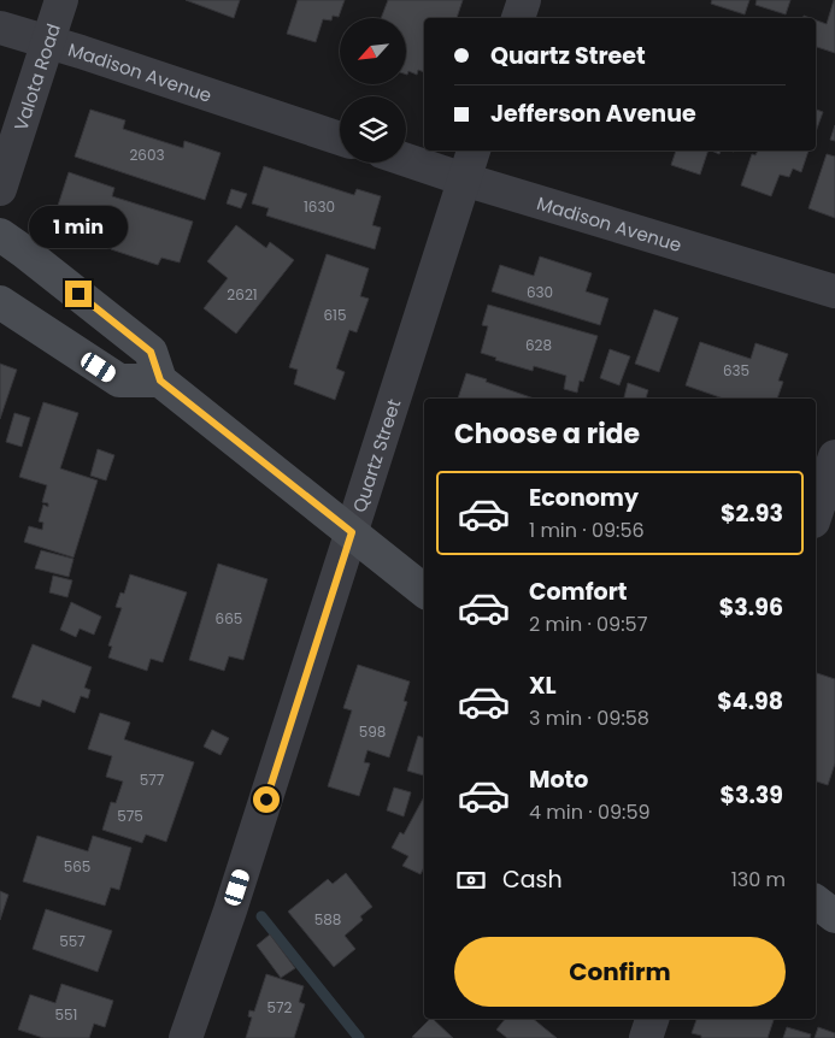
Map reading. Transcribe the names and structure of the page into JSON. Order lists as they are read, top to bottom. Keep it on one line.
{"streets":{"street":["Madison Avenue","Valota Road","Quartz Street"]},"crossings":[["Madison Avenue","Valota Road"],["Madison Avenue","Quartz Street"]],"house_numbers":["2603","1630","630","2621","615","628","635","665","598","577","575","565","588","557","572","551"],"north":"bottom left","page":{"banner":["Quartz Street","Jefferson Avenue"],"bubble":"1 min","heading":"Choose a ride","list":[{"name":"Economy","note":"1 min · 09:56","value":"$2.93"},{"name":"Comfort","note":"2 min · 09:57","value":"$3.96"},{"name":"XL","note":"3 min · 09:58","value":"$4.98"},{"name":"Moto","note":"4 min · 09:59","value":"$3.39"}],"pay":["Cash","130 m"],"buttons":"Confirm"}}
